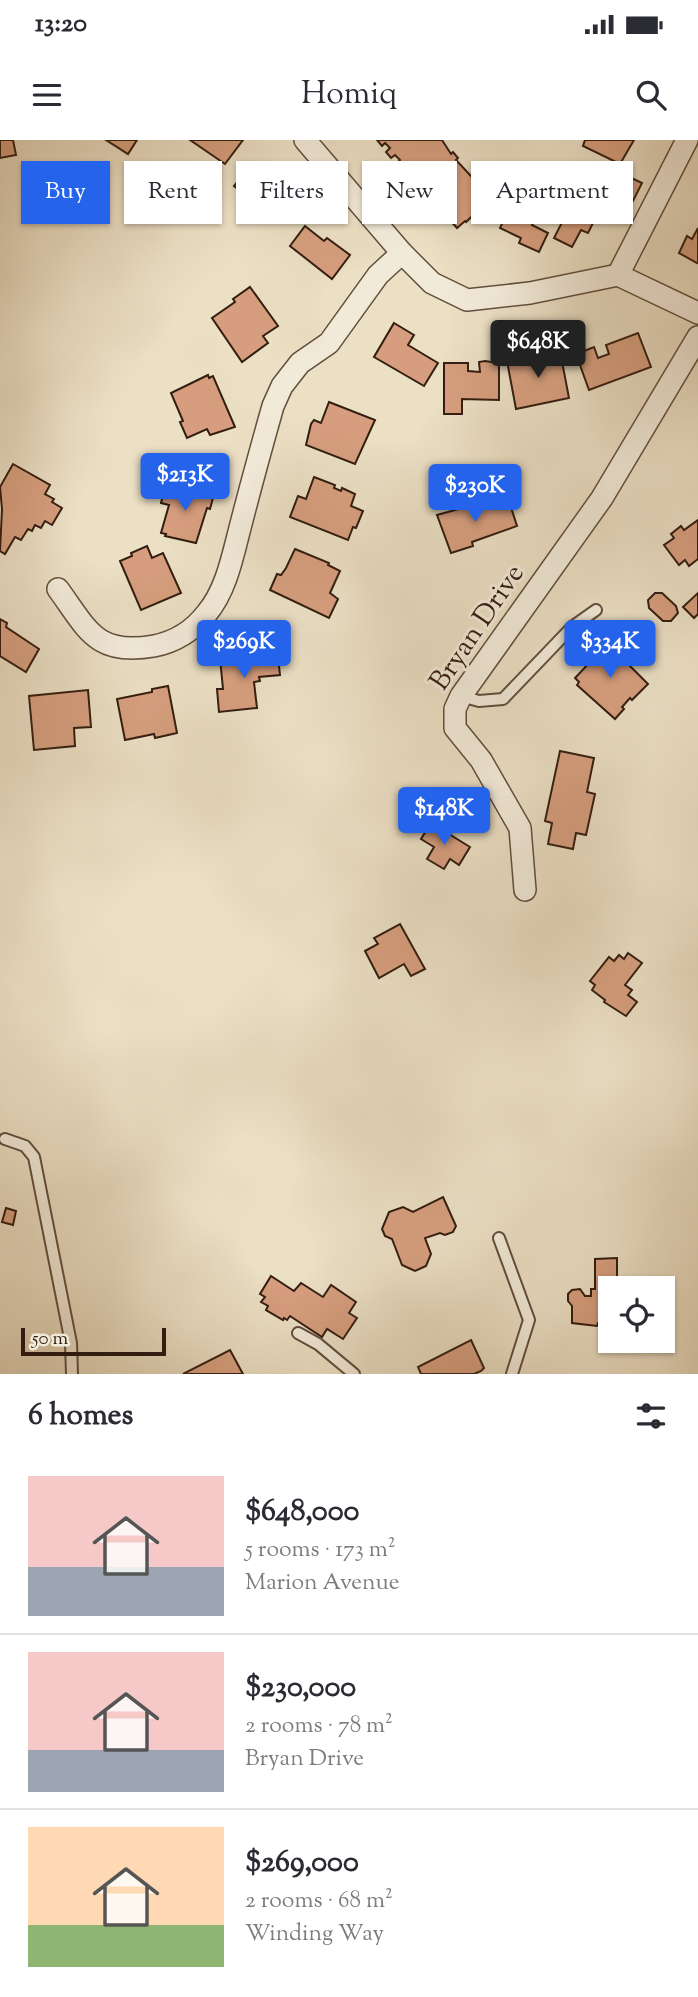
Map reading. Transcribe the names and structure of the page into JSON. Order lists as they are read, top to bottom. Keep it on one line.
{"streets":{"street":["Bryan Drive"]},"scale_bar":"50 m","page":{"status":"13:20","header":"Homiq","chip":["Buy","Rent","Filters","New","Apartment"],"price":["$648K","$213K","$230K","$269K","$334K","$148K"],"scale":"50 m","heading":"6 homes","list":[{"name":"$648,000","note":"5 rooms · 173 m² · Marion Avenue"},{"name":"$230,000","note":"2 rooms · 78 m² · Bryan Drive"},{"name":"$269,000","note":"2 rooms · 68 m² · Winding Way"}]}}
